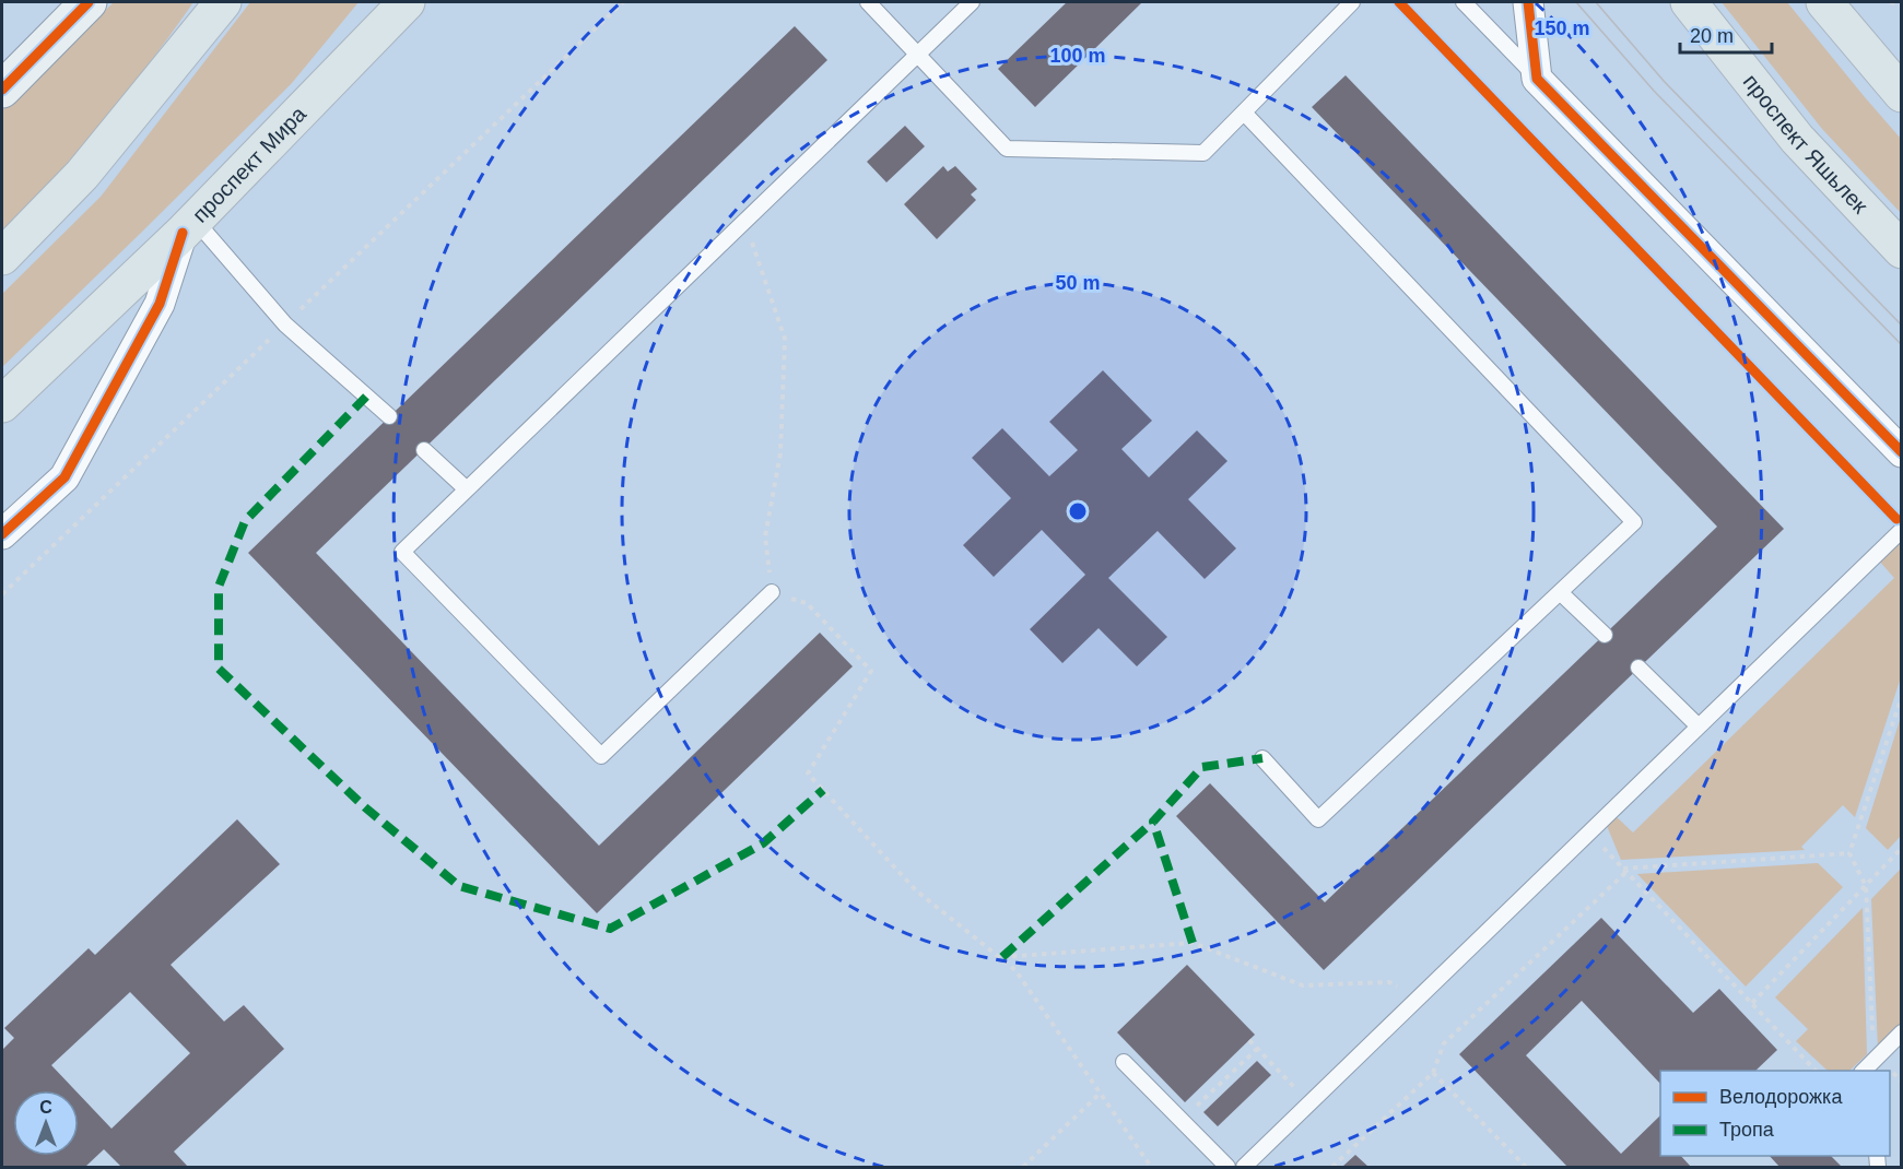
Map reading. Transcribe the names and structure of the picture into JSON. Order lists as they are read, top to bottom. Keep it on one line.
{"streets":{"main road":["проспект Яшьлек","проспект Мира"]},"legend":["Велодорожка","Тропа"],"scale_bar":"20 m","north":"top","rings":["150 m","100 m","50 m"]}
